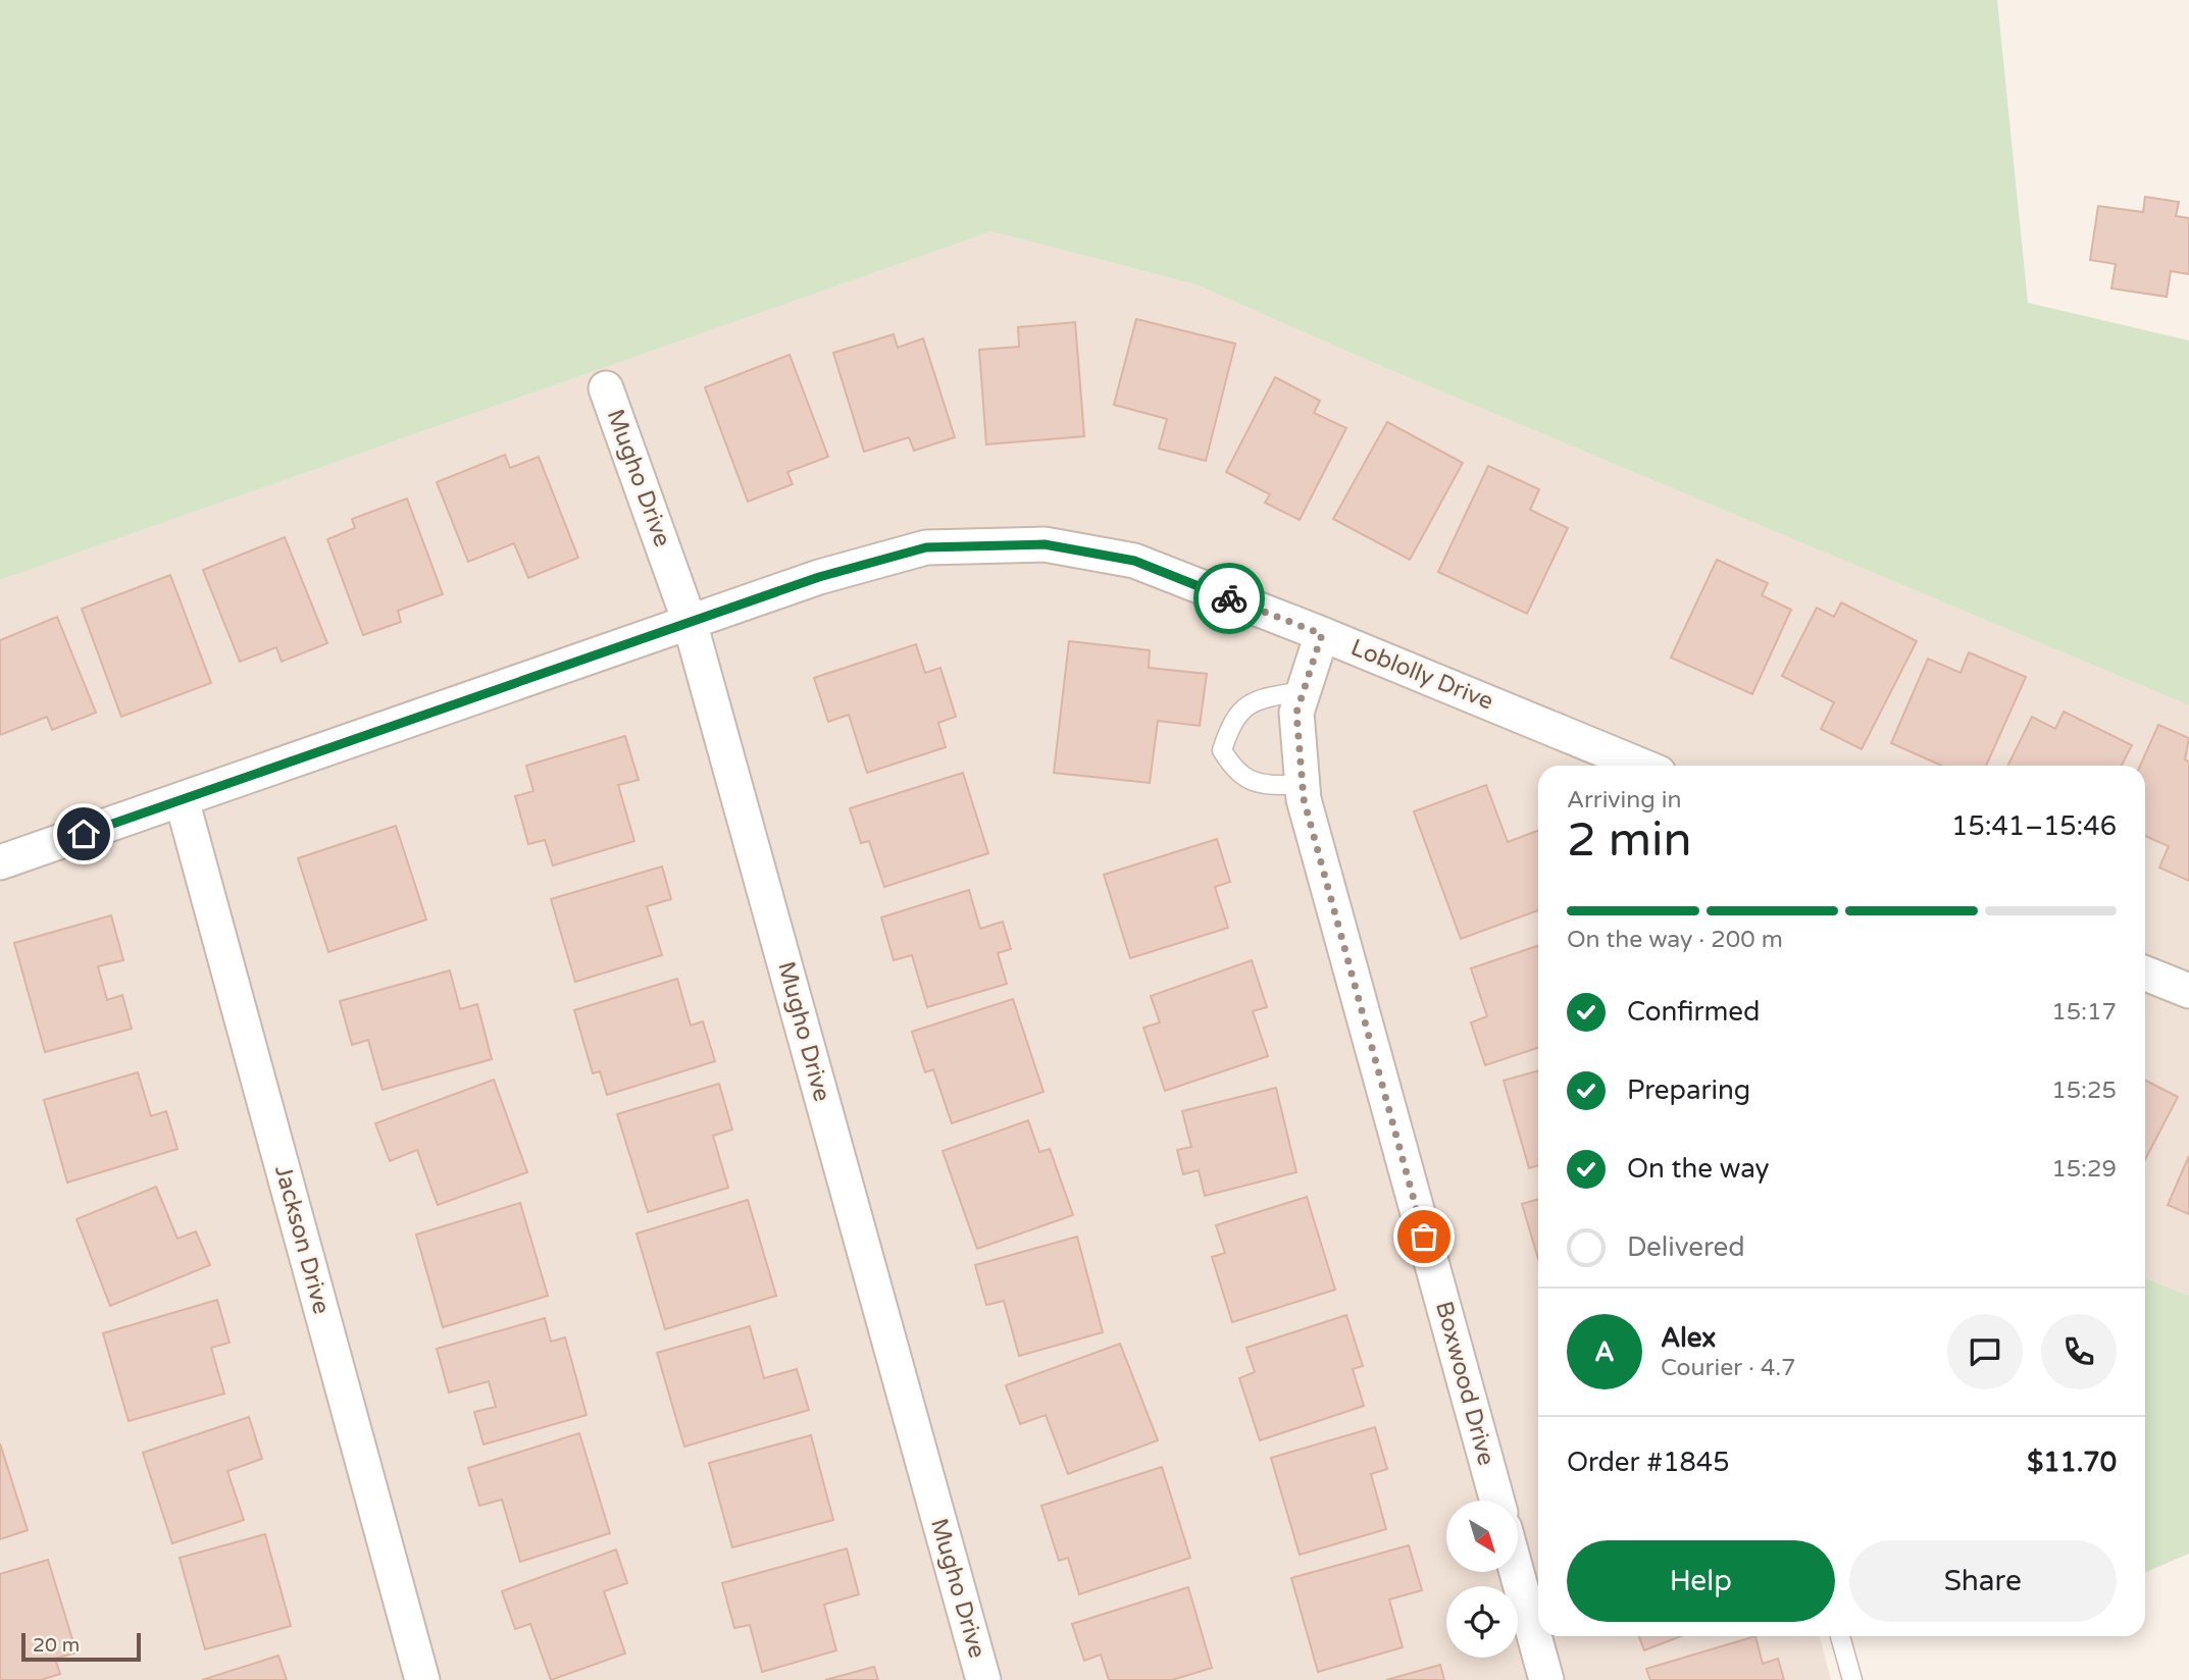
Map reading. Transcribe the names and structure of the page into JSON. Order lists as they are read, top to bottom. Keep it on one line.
{"streets":{"street":["Mugho Drive","Loblolly Drive","Jackson Drive","Boxwood Drive"]},"crossings":[["Mugho Drive","Loblolly Drive"],["Loblolly Drive","Jackson Drive"],["Loblolly Drive","Boxwood Drive"]],"scale_bar":"20 m","north":"bottom right","page":{"heading":["2 min","Arriving in","15:41–15:46"],"panel":["Alex","Courier · 4.7","Order #1845","$11.70"],"bar":"On the way · 200 m","list":[["Confirmed","15:17"],["Preparing","15:25"],["On the way","15:29"],"Delivered"],"round":"A","buttons":["Help","Share"],"scale":"20 m"}}
